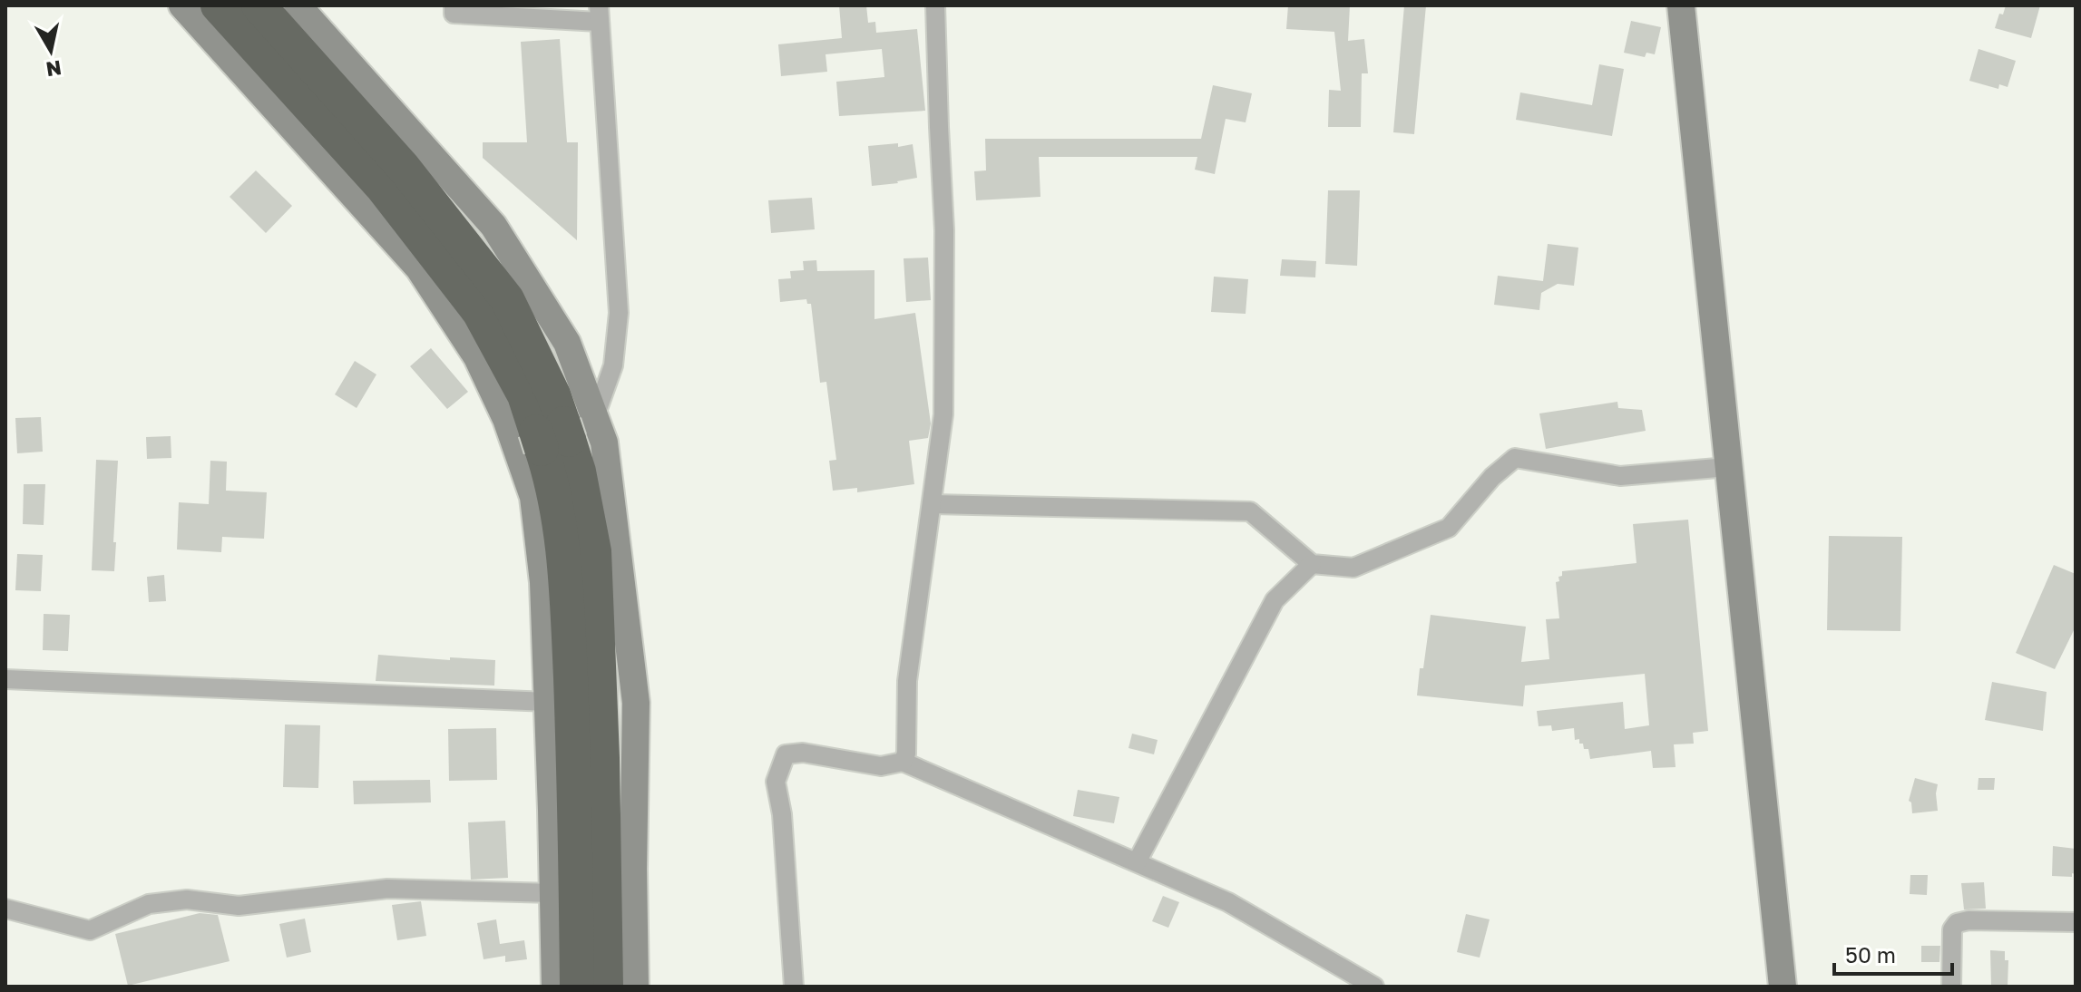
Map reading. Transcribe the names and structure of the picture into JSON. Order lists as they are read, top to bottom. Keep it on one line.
{"scale_bar":"50 m","north":"bottom"}
